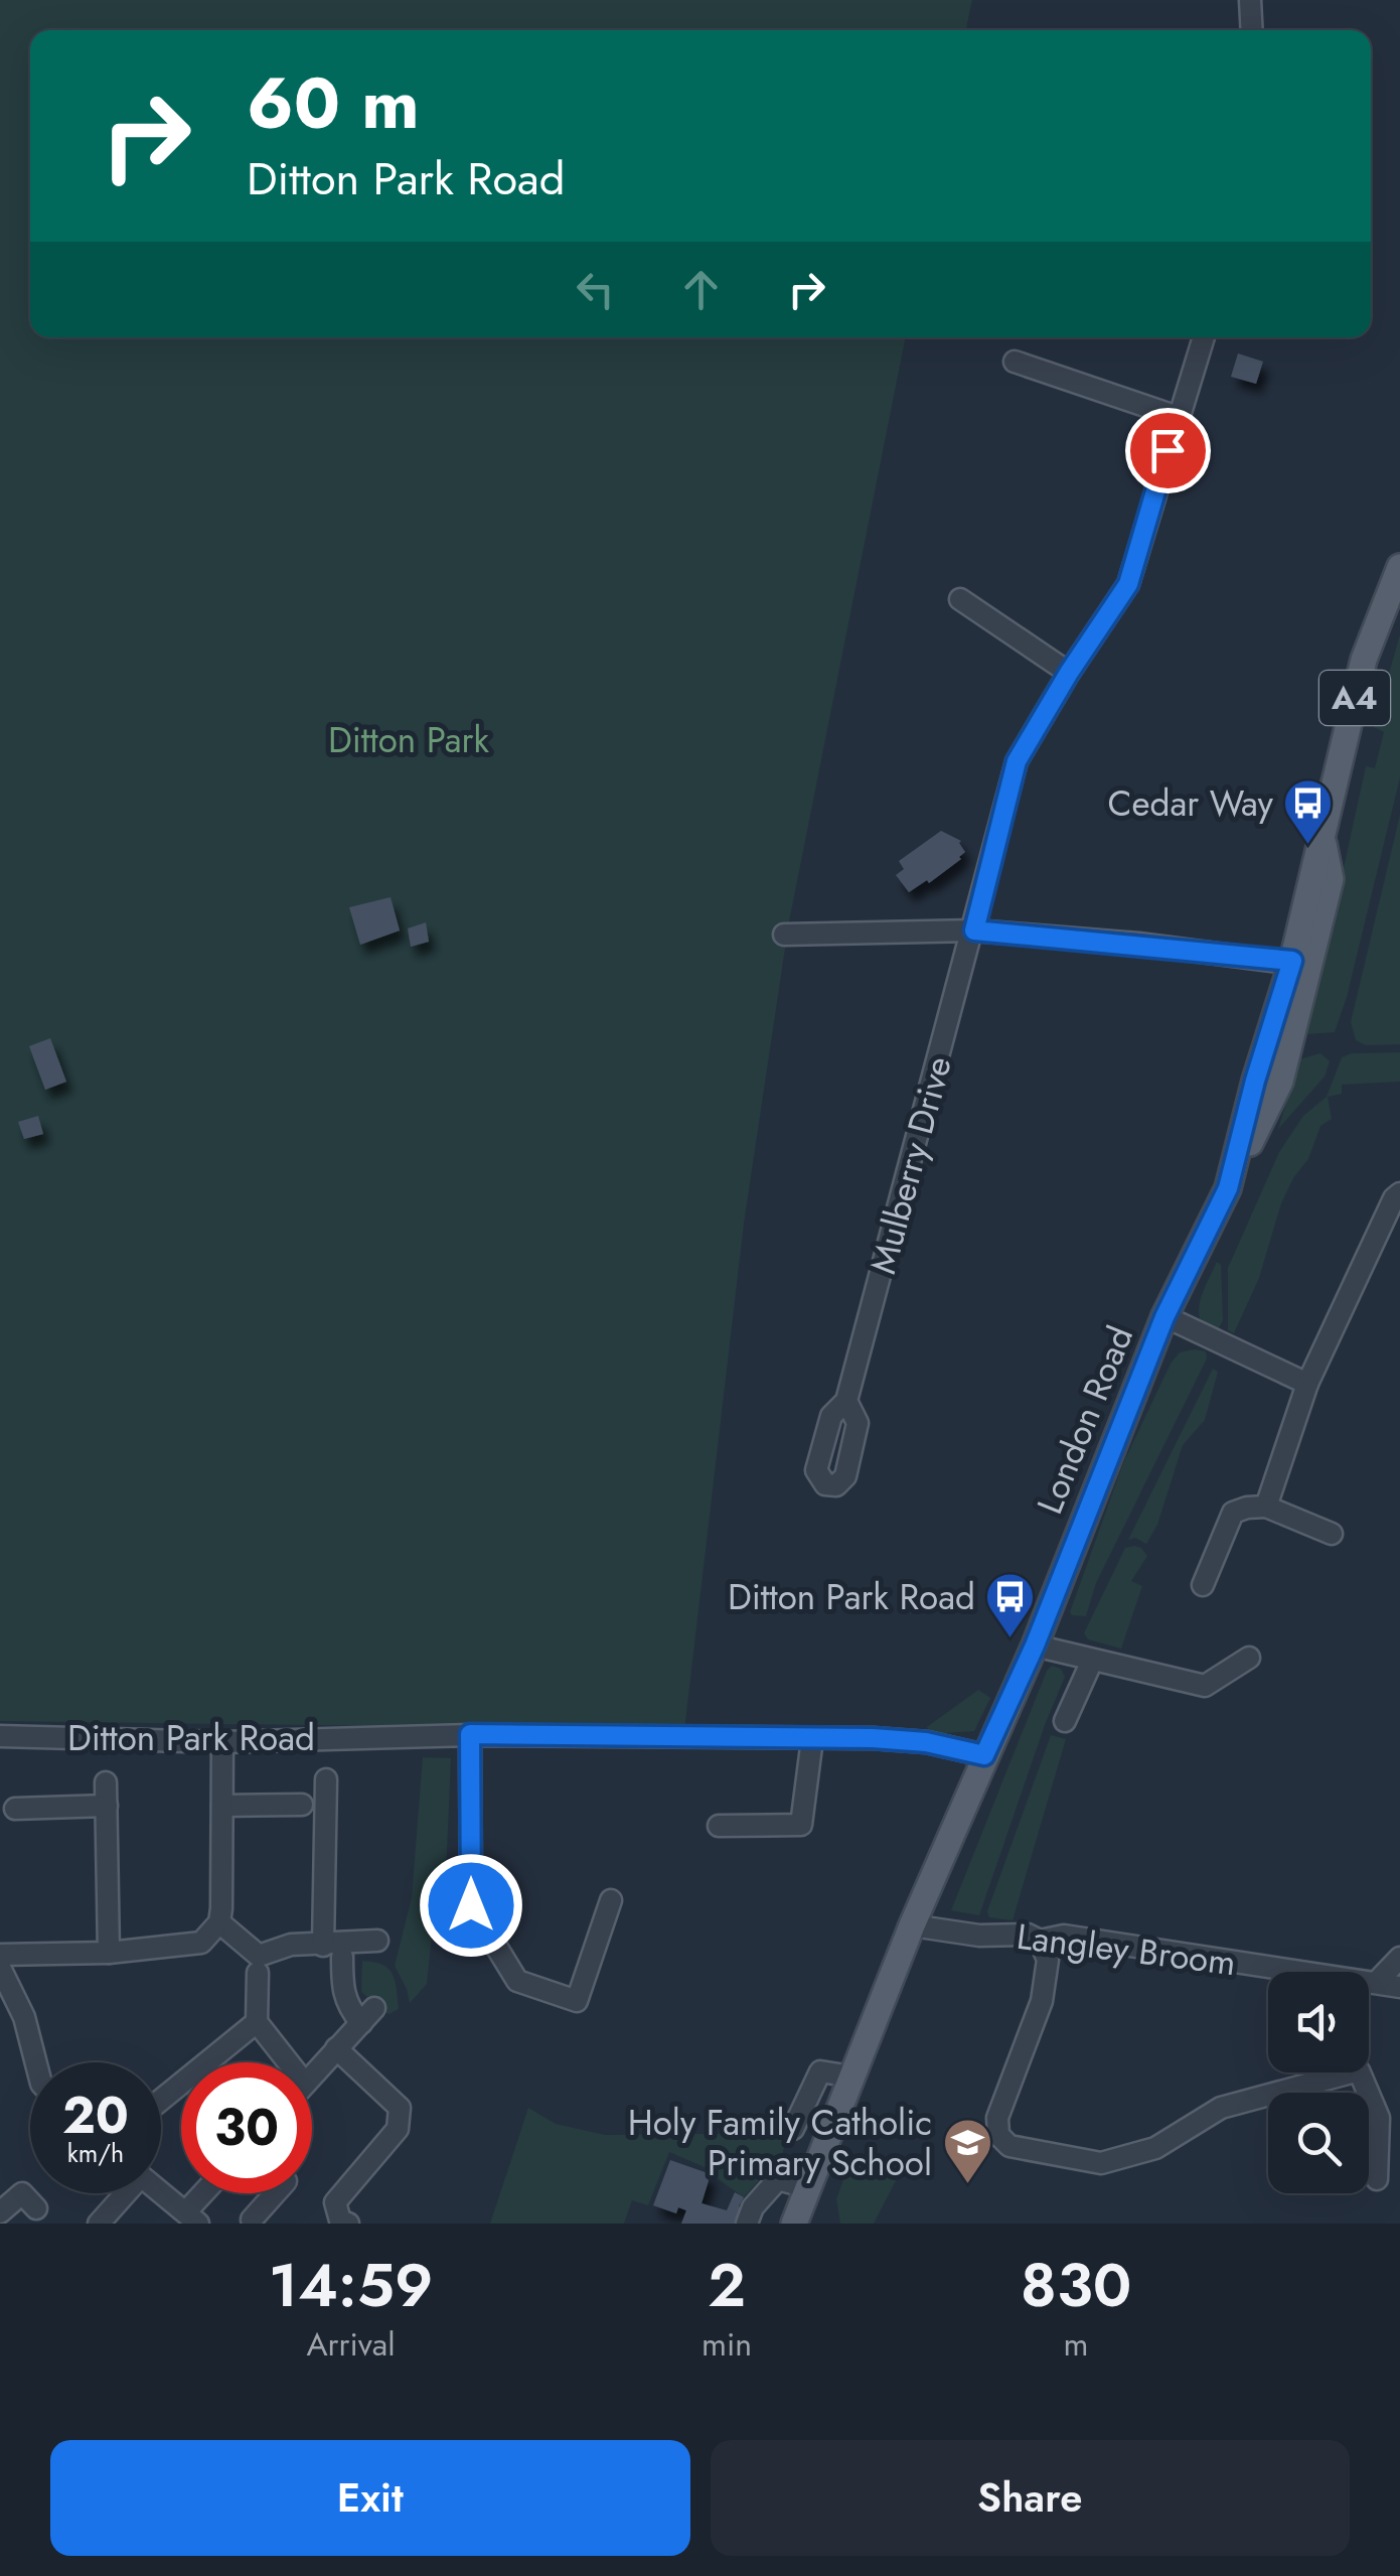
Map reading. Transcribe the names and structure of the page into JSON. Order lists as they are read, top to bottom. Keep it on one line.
{"streets":{"main road":["A4","London Road"],"street":["Mulberry Drive","Ditton Park Road","Langley Broom"]},"crossings":[["London Road","Ditton Park Road"],["London Road","Langley Broom"]],"parks":["Ditton Park"],"places":{"bus stop":["Cedar Way","Ditton Park Road"],"school or university":["Holy Family Catholic Primary School"]},"page":{"turn":["60 m","Ditton Park Road"],"speed":"20 km/h","limit":"30","eta":["14:59","Arrival","2","min","830","m"],"buttons":["Exit","Share"]}}
